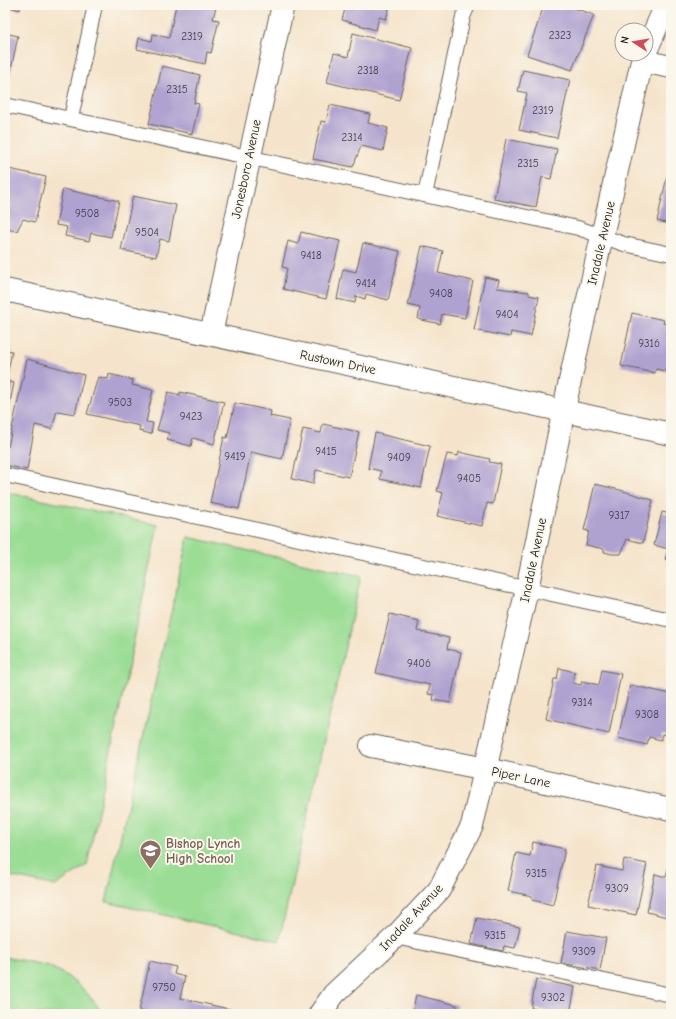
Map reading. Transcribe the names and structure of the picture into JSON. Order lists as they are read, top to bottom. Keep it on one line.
{"streets":{"street":["Jonesboro Avenue","Inadale Avenue","Rustown Drive","Piper Lane"]},"crossings":[["Jonesboro Avenue","Rustown Drive"],["Inadale Avenue","Rustown Drive"],["Inadale Avenue","Piper Lane"]],"places":{"school or university":["Bishop Lynch High School"]},"house_numbers":["2323","2319","2318","2315","2319","2314","2315","9508","9504","9418","9414","9408","9404","9316","9503","9423","9415","9419","9409","9405","9317","9406","9314","9308","9315","9309","9315","9309","9750","9302"],"north":"left"}
